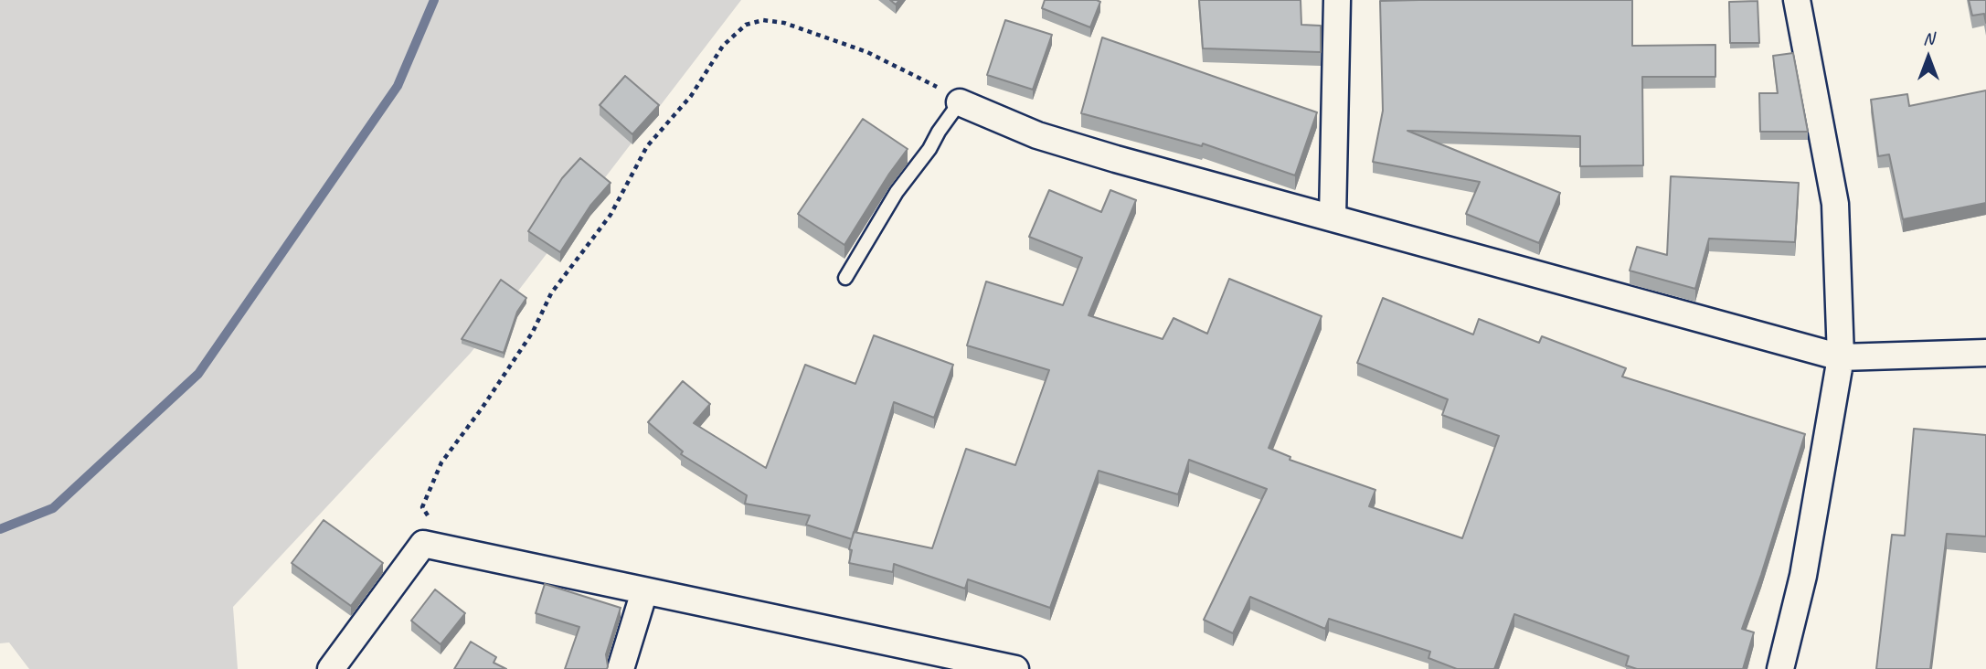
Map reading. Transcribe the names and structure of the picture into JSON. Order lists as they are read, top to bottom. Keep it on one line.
{"north":"top"}
